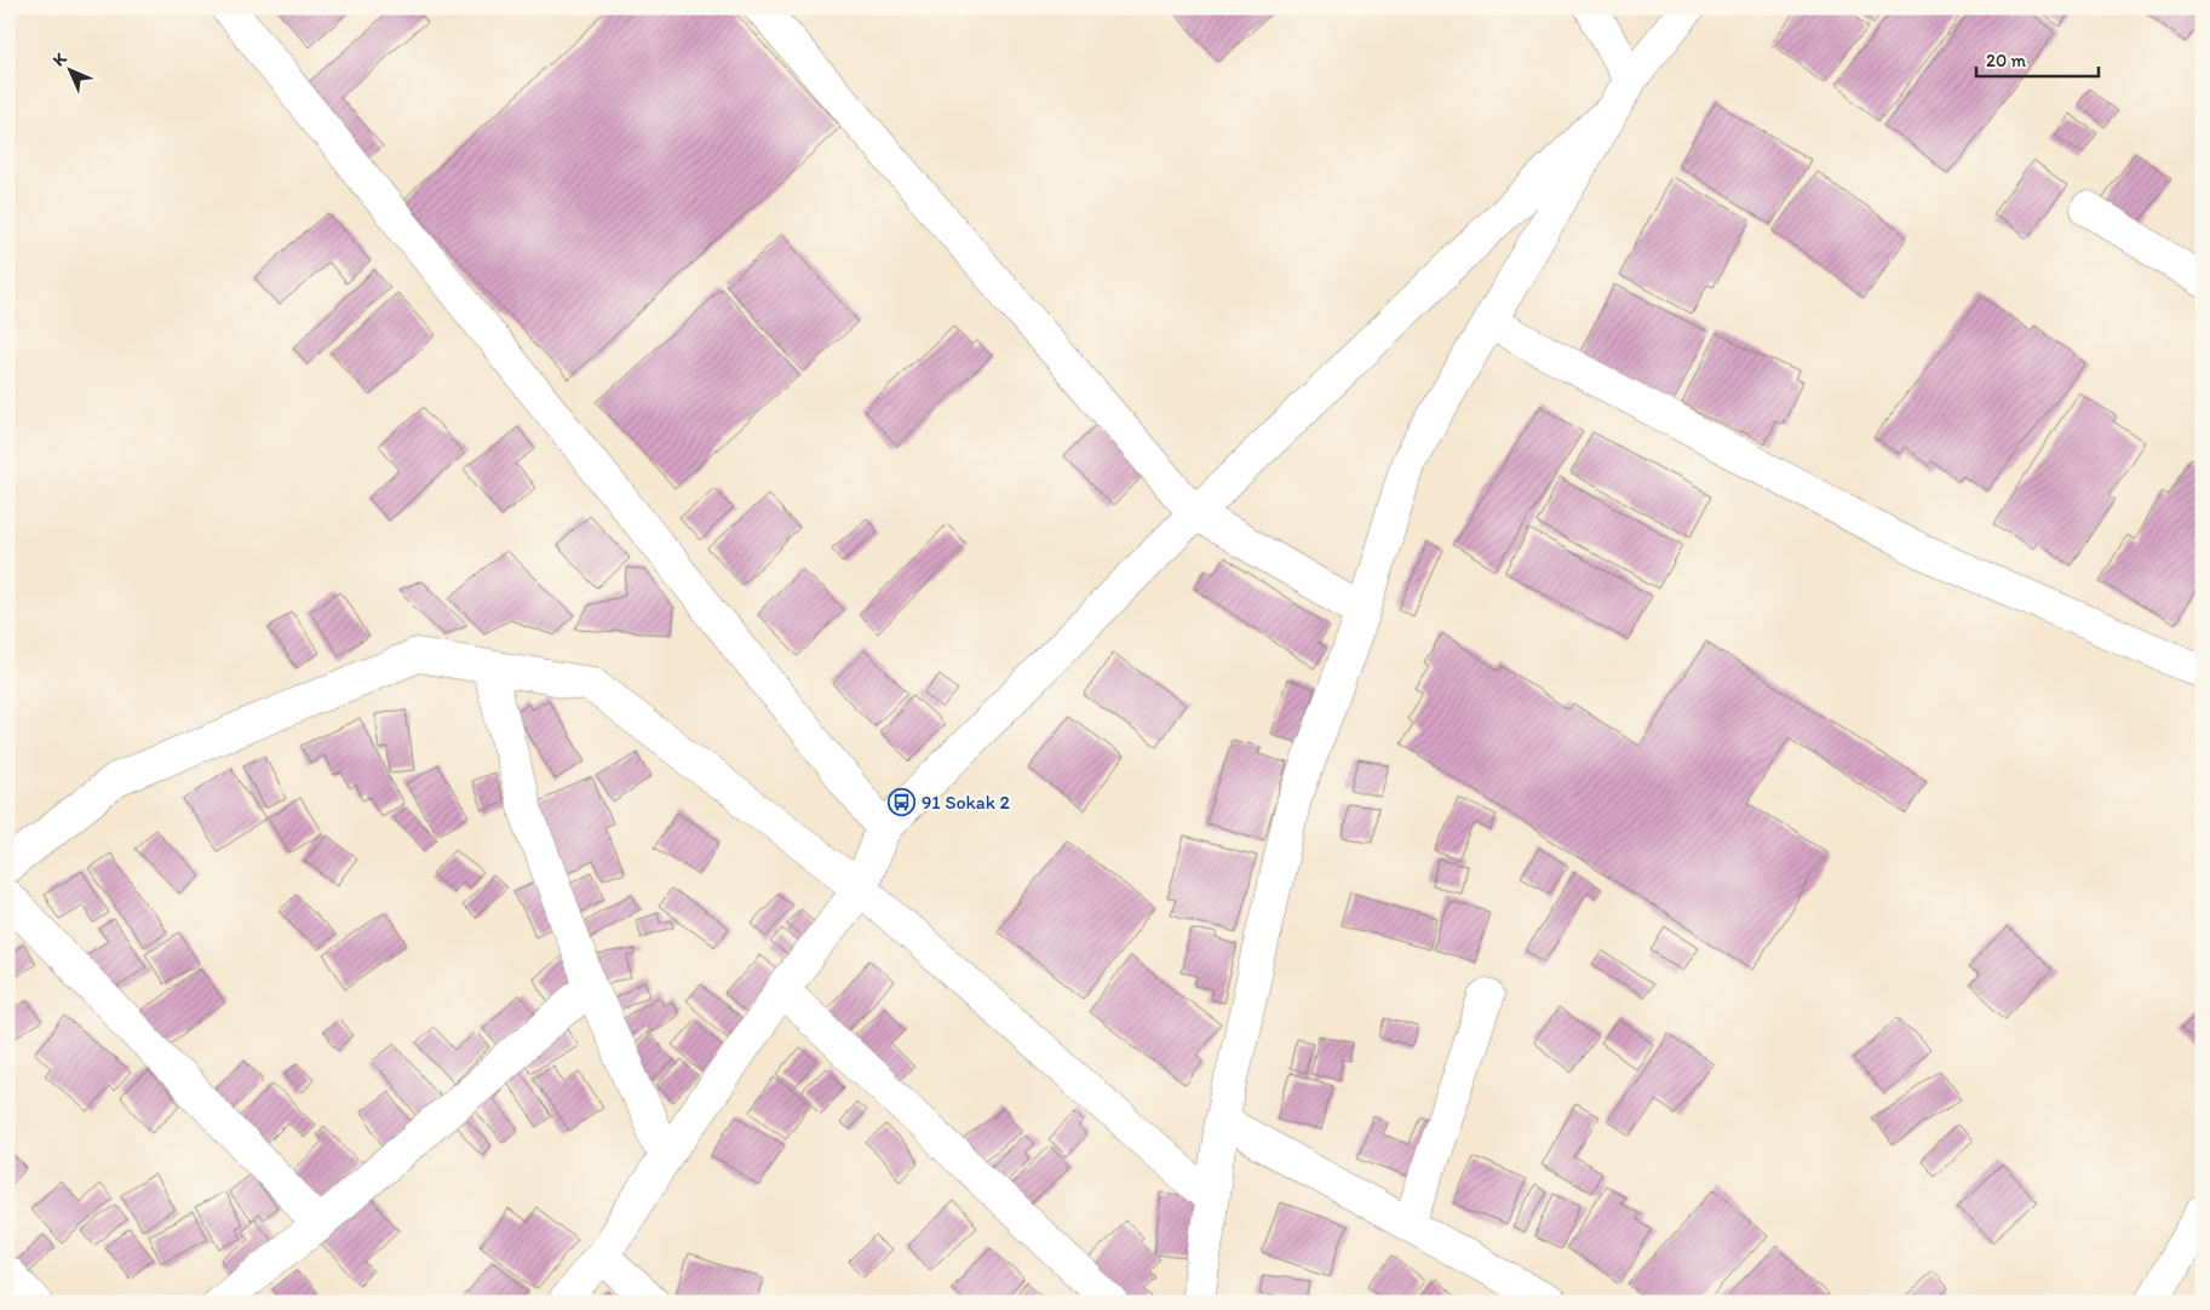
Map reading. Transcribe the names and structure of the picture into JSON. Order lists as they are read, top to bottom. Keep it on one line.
{"places":{"bus stop":["91 Sokak 2"]},"scale_bar":"20 m","north":"top left"}
